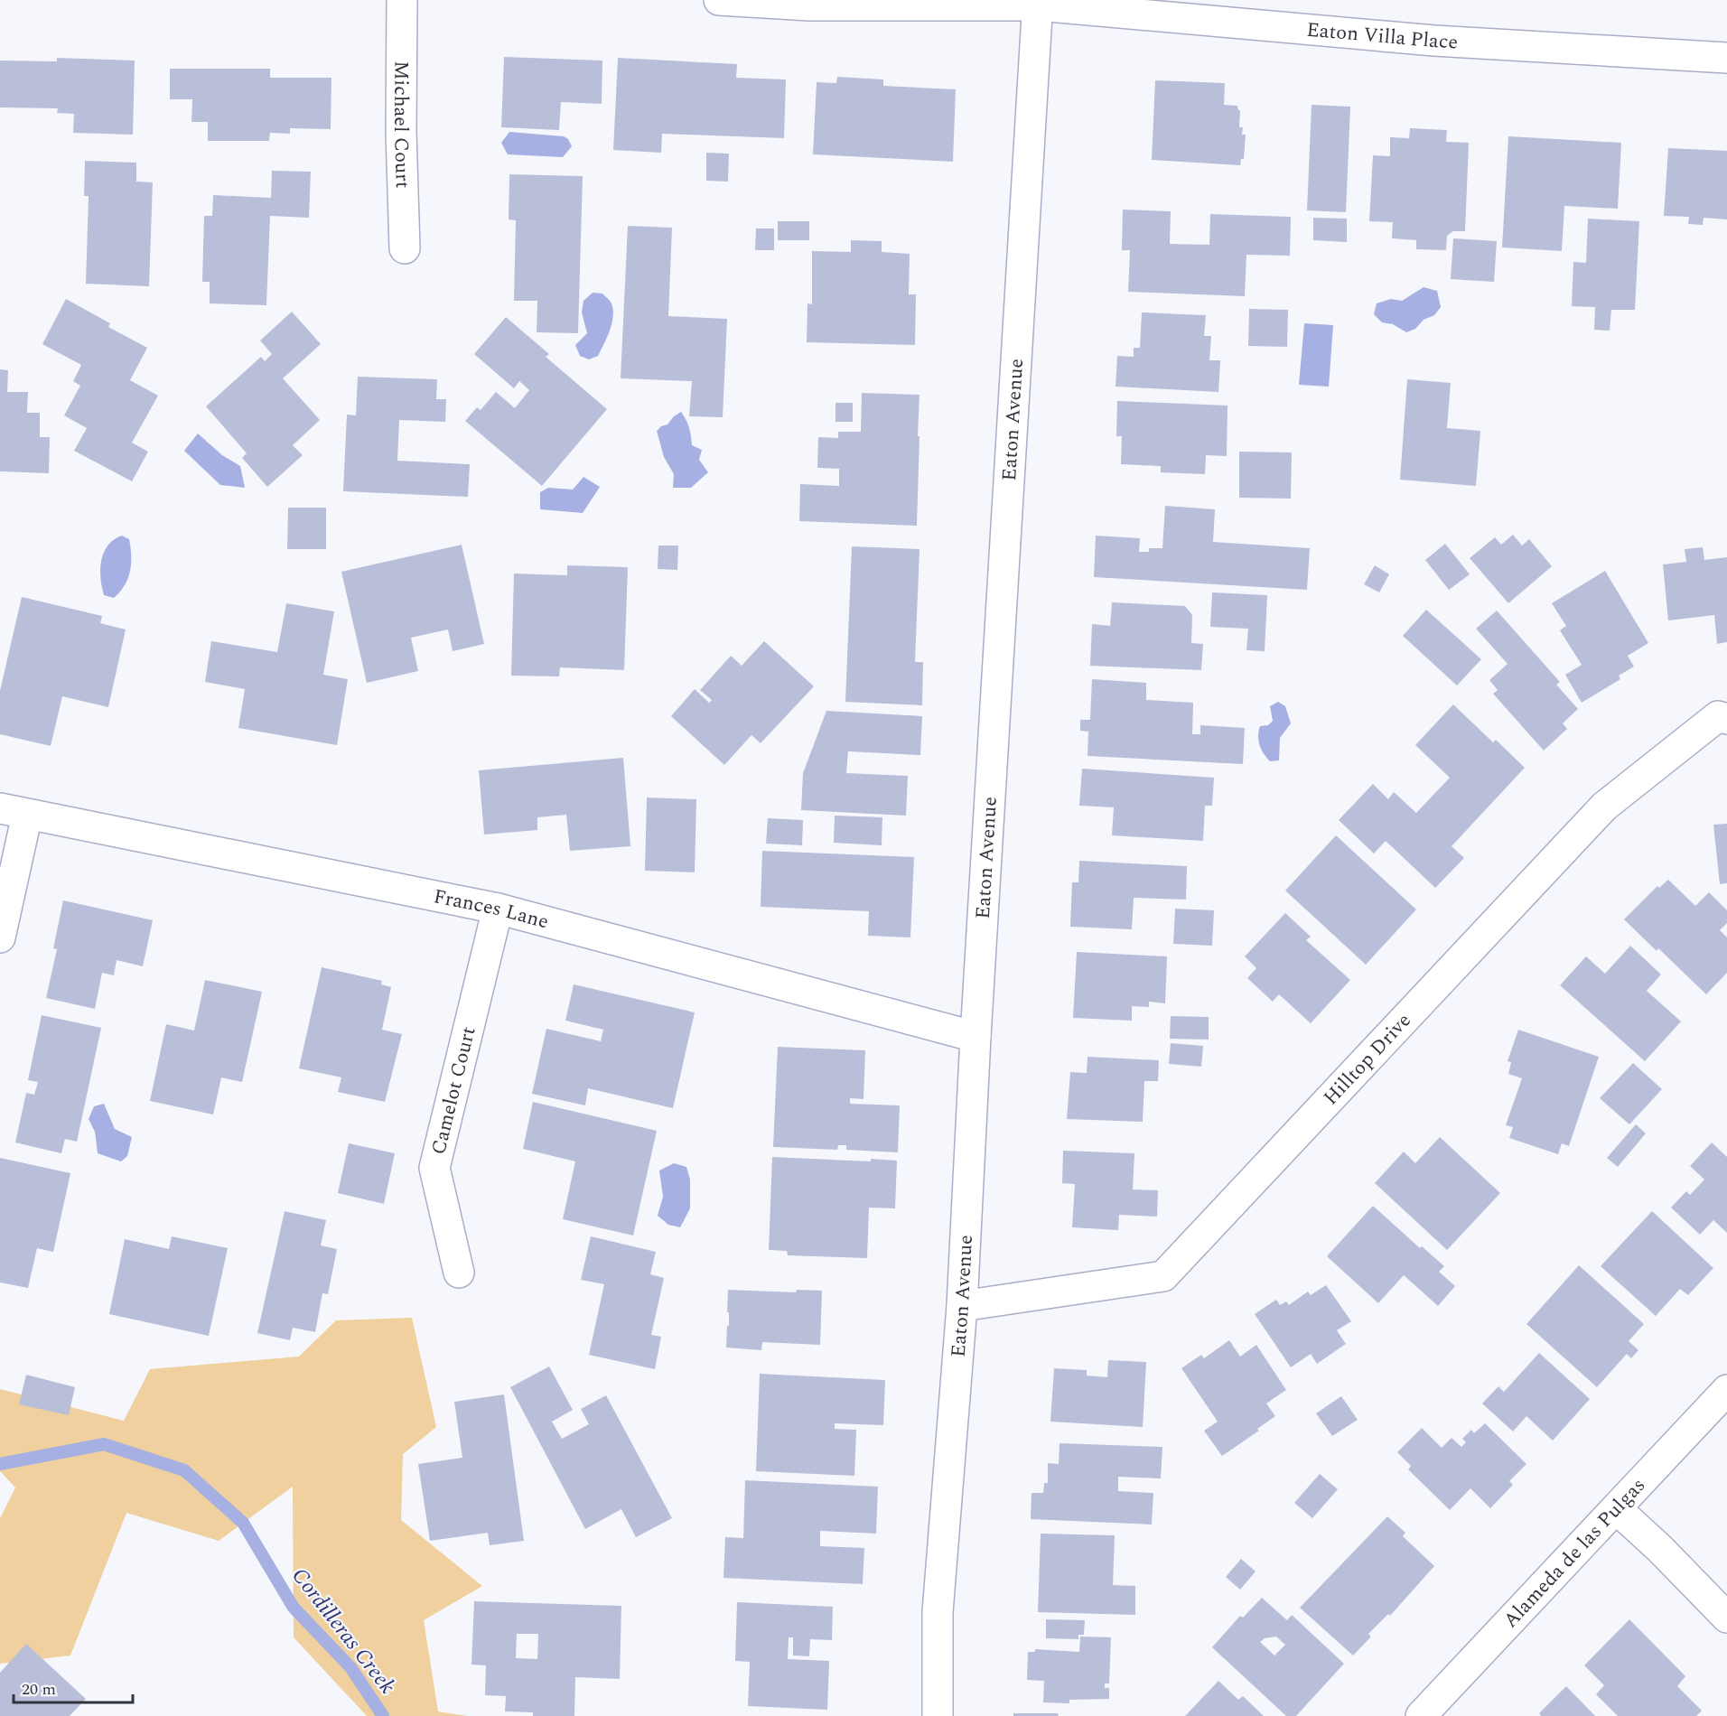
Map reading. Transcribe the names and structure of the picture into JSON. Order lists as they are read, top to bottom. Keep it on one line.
{"streets":{"street":["Eaton Villa Place","Michael Court","Eaton Avenue","Frances Lane","Hilltop Drive","Camelot Court","Alameda de las Pulgas"]},"crossings":[["Eaton Villa Place","Eaton Avenue"],["Eaton Avenue","Frances Lane"],["Eaton Avenue","Hilltop Drive"],["Frances Lane","Camelot Court"]],"water":["Cordilleras Creek"],"scale_bar":"20 m"}
